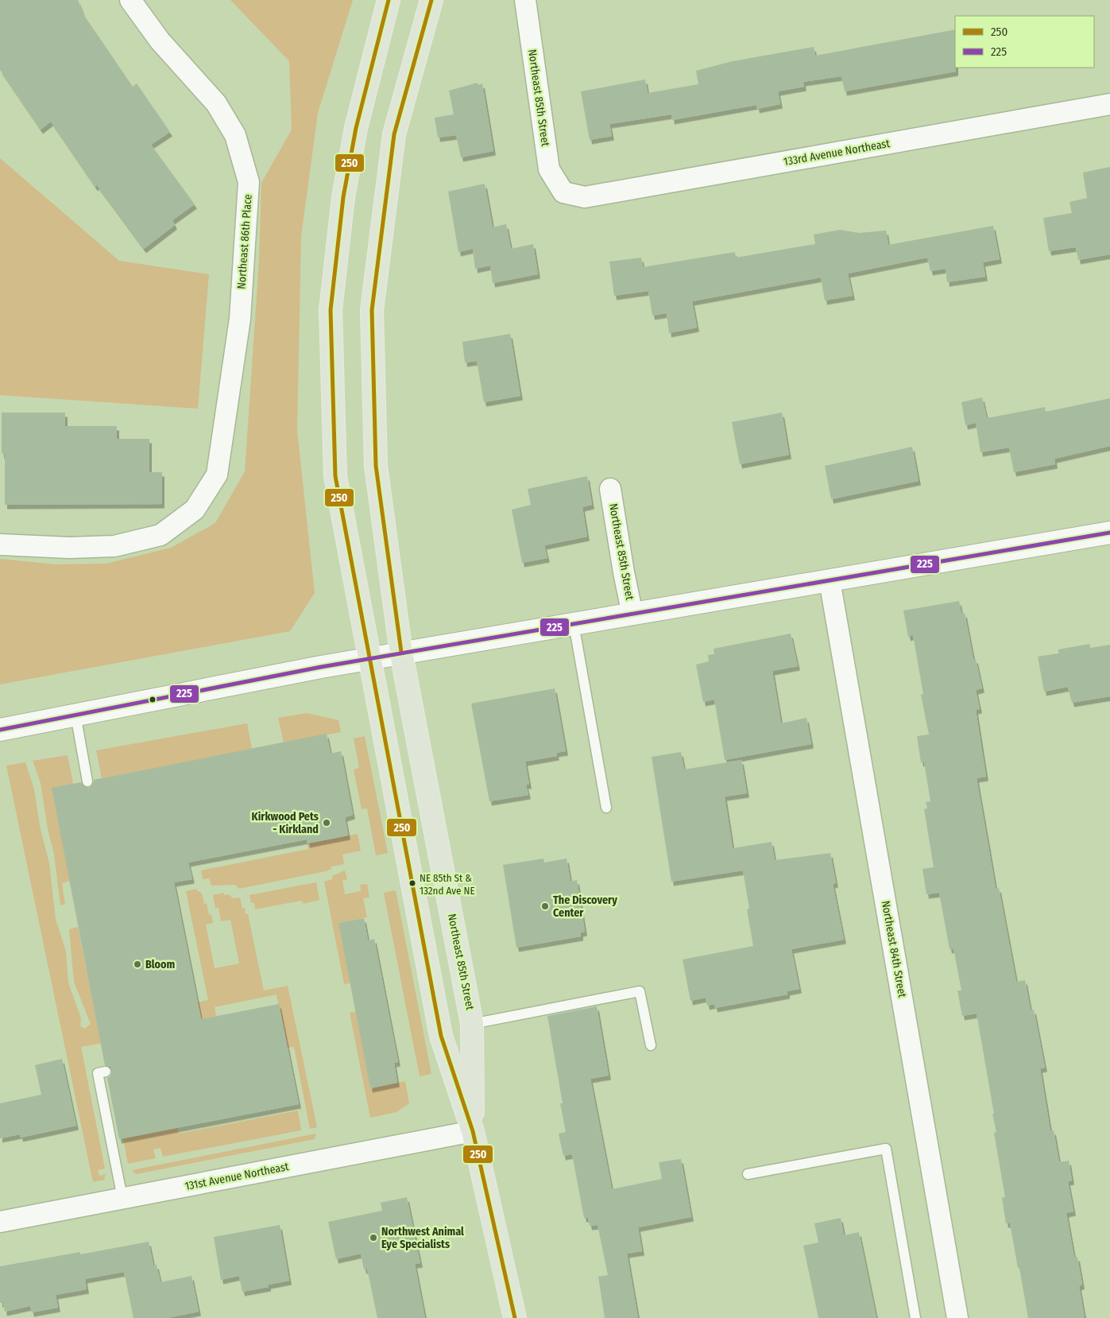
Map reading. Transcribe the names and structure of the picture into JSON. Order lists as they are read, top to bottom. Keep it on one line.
{"streets":{"main road":["Northeast 85th Street"],"street":["133rd Avenue Northeast","Northeast 86th Place","Northeast 84th Street","131st Avenue Northeast"]},"crossings":[["Northeast 85th Street","133rd Avenue Northeast"],["Northeast 85th Street","131st Avenue Northeast"]],"places":["Kirkwood Pets - Kirkland","NE 85th St & 132nd Ave NE","The Discovery Center","Bloom","Northwest Animal Eye Specialists"],"lines":["transit line 250","transit line 225"],"legend":["250","225"]}
